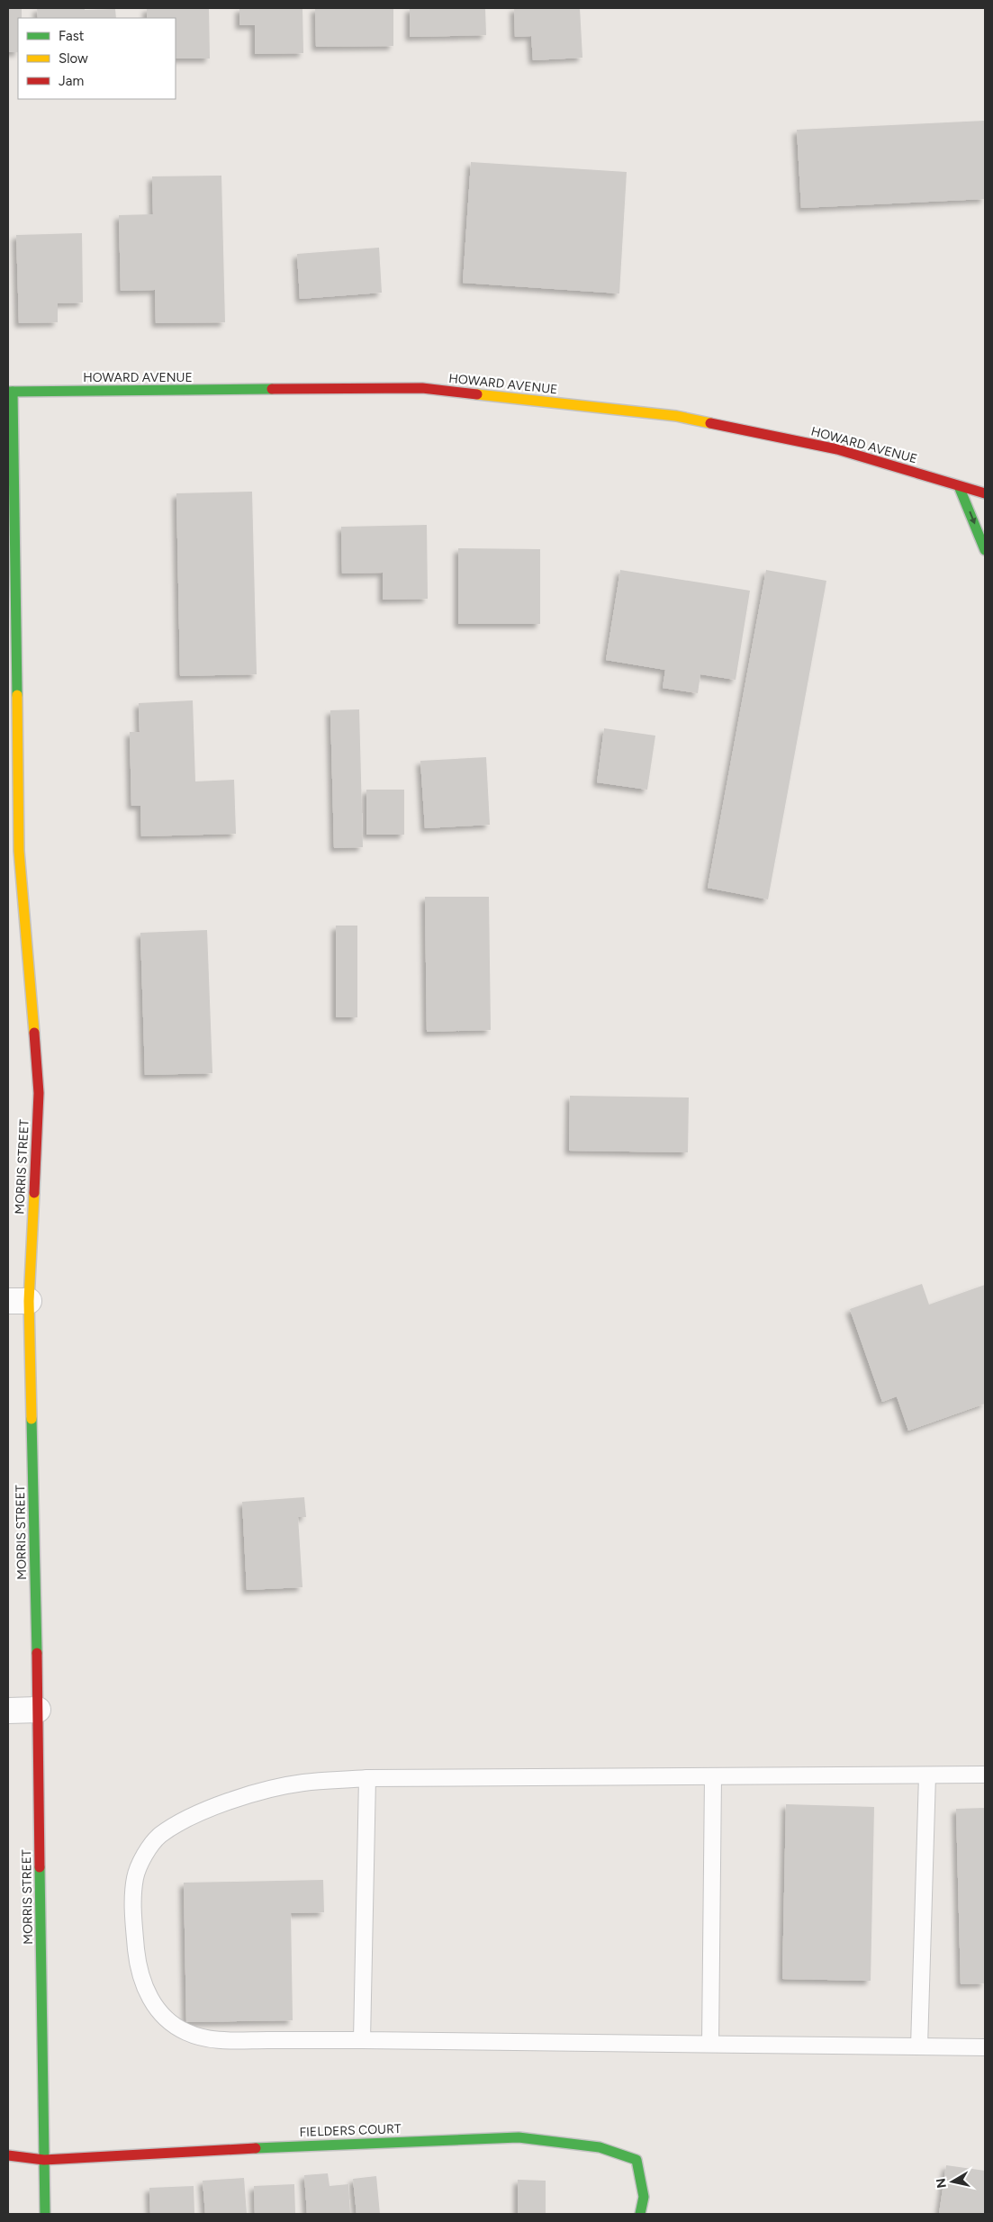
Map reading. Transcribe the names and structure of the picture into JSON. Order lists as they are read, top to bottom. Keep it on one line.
{"streets":{"street":["HOWARD AVENUE","MORRIS STREET","FIELDERS COURT"]},"crossings":[["HOWARD AVENUE","MORRIS STREET"],["MORRIS STREET","FIELDERS COURT"]],"legend":["Fast","Slow","Jam"],"north":"left"}
